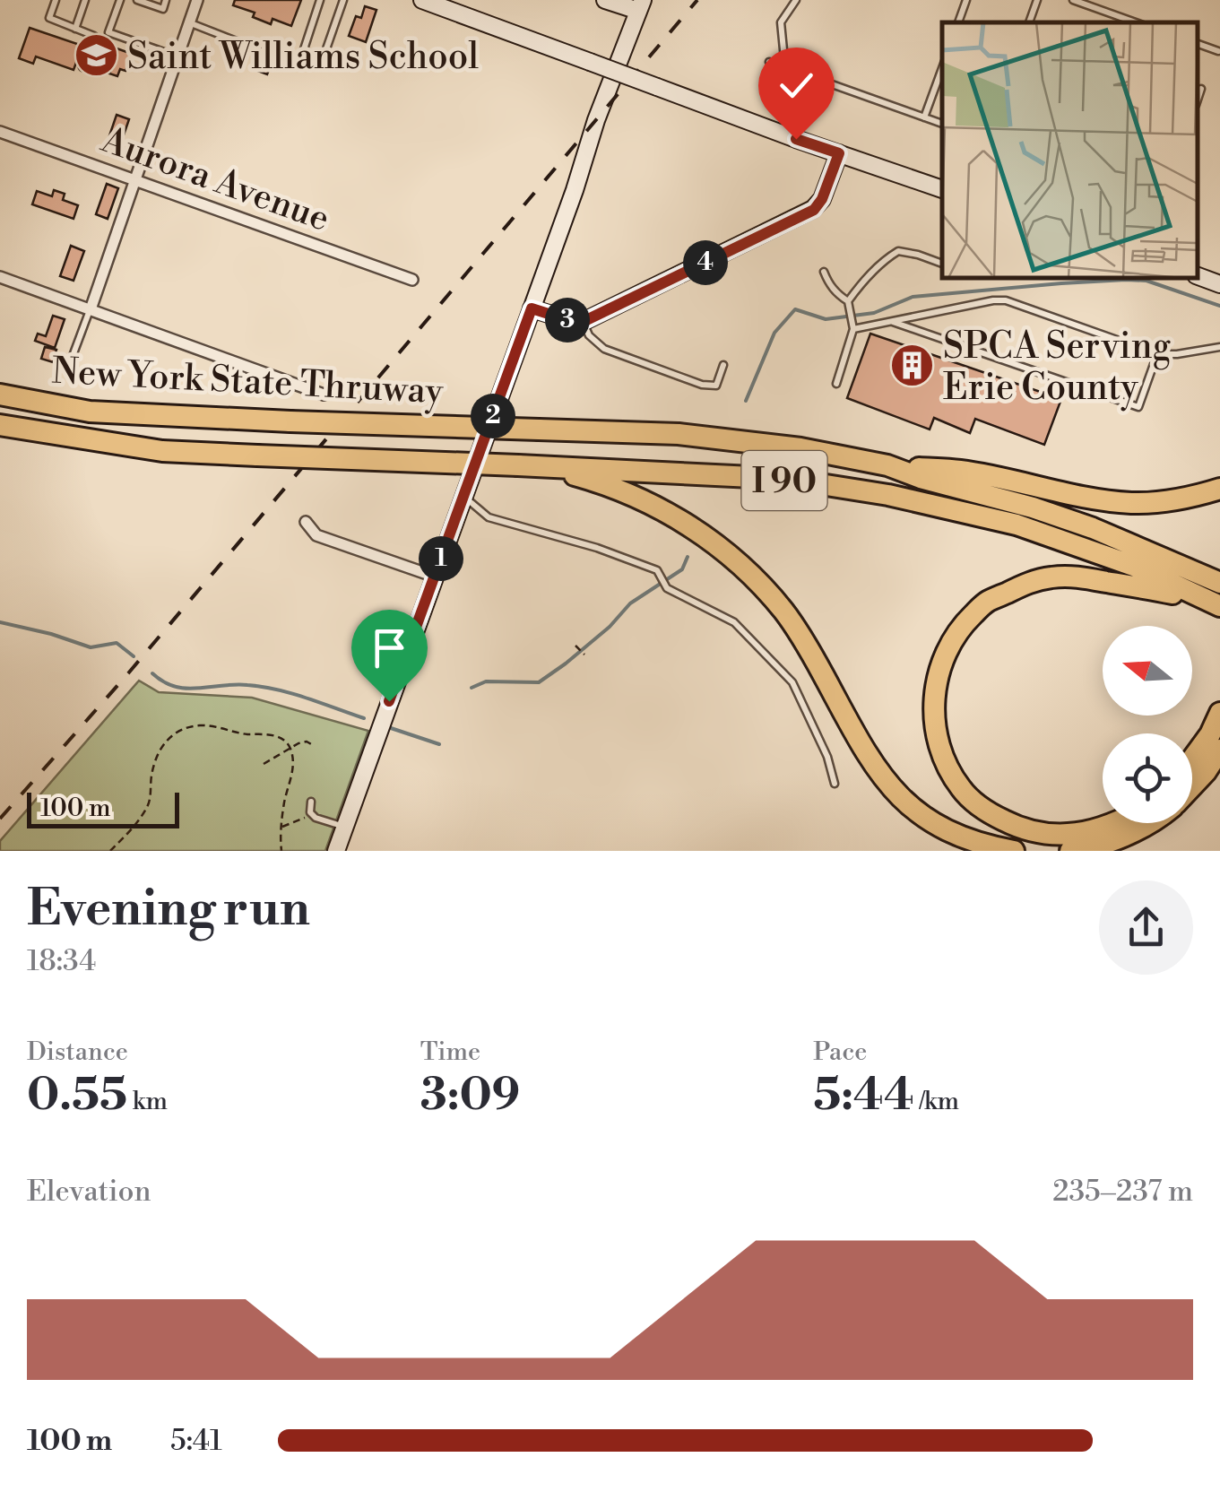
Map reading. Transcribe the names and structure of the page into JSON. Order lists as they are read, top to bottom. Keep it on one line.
{"streets":{"highway":["New York State Thruway","I 90"],"street":["Aurora Avenue"]},"places":{"school or university":["Saint Williams School"],"building":["SPCA Serving Erie County"]},"scale_bar":"100 m","north":"left","page":{"pins":["4","3","2","1"],"scale":"100 m","heading":["Evening run","18:34"],"stats":[["Distance","0.55 km"],["Time","3:09"],["Pace","5:44 /km"]],"chart":["Elevation","235–237 m"],"list":[{"name":"100 m","note":"5:41"}]}}
